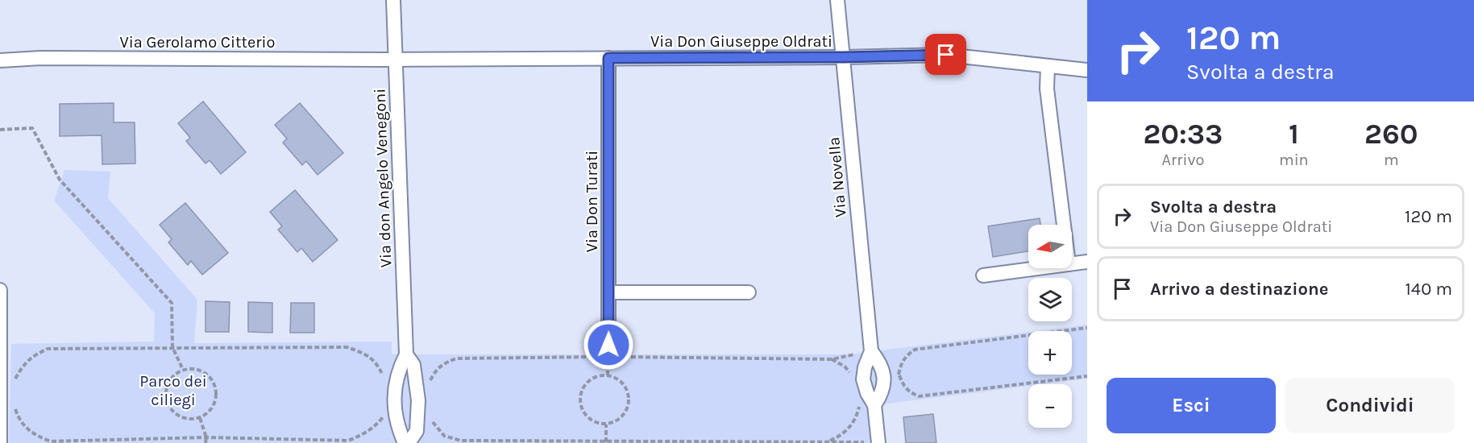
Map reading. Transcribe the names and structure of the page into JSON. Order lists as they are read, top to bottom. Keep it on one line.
{"streets":{"street":["Via Don Giuseppe Oldrati","Via Gerolamo Citterio","Via Novella","Via don Angelo Venegoni","Via Don Turati"]},"crossings":[["Via Don Giuseppe Oldrati","Via Gerolamo Citterio"],["Via Don Giuseppe Oldrati","Via Novella"],["Via Don Giuseppe Oldrati","Via don Angelo Venegoni"],["Via Don Giuseppe Oldrati","Via Don Turati"],["Via Gerolamo Citterio","Via don Angelo Venegoni"]],"parks":["Parco dei ciliegi"],"north":"left","page":{"turn":["120 m","Svolta a destra"],"eta":["20:33","Arrivo","1","min","260","m"],"list":[{"name":"Svolta a destra","note":"Via Don Giuseppe Oldrati","value":"120 m"},{"name":"Arrivo a destinazione","value":"140 m"}],"map_buttons":["+","−"],"buttons":["Esci","Condividi"]}}
